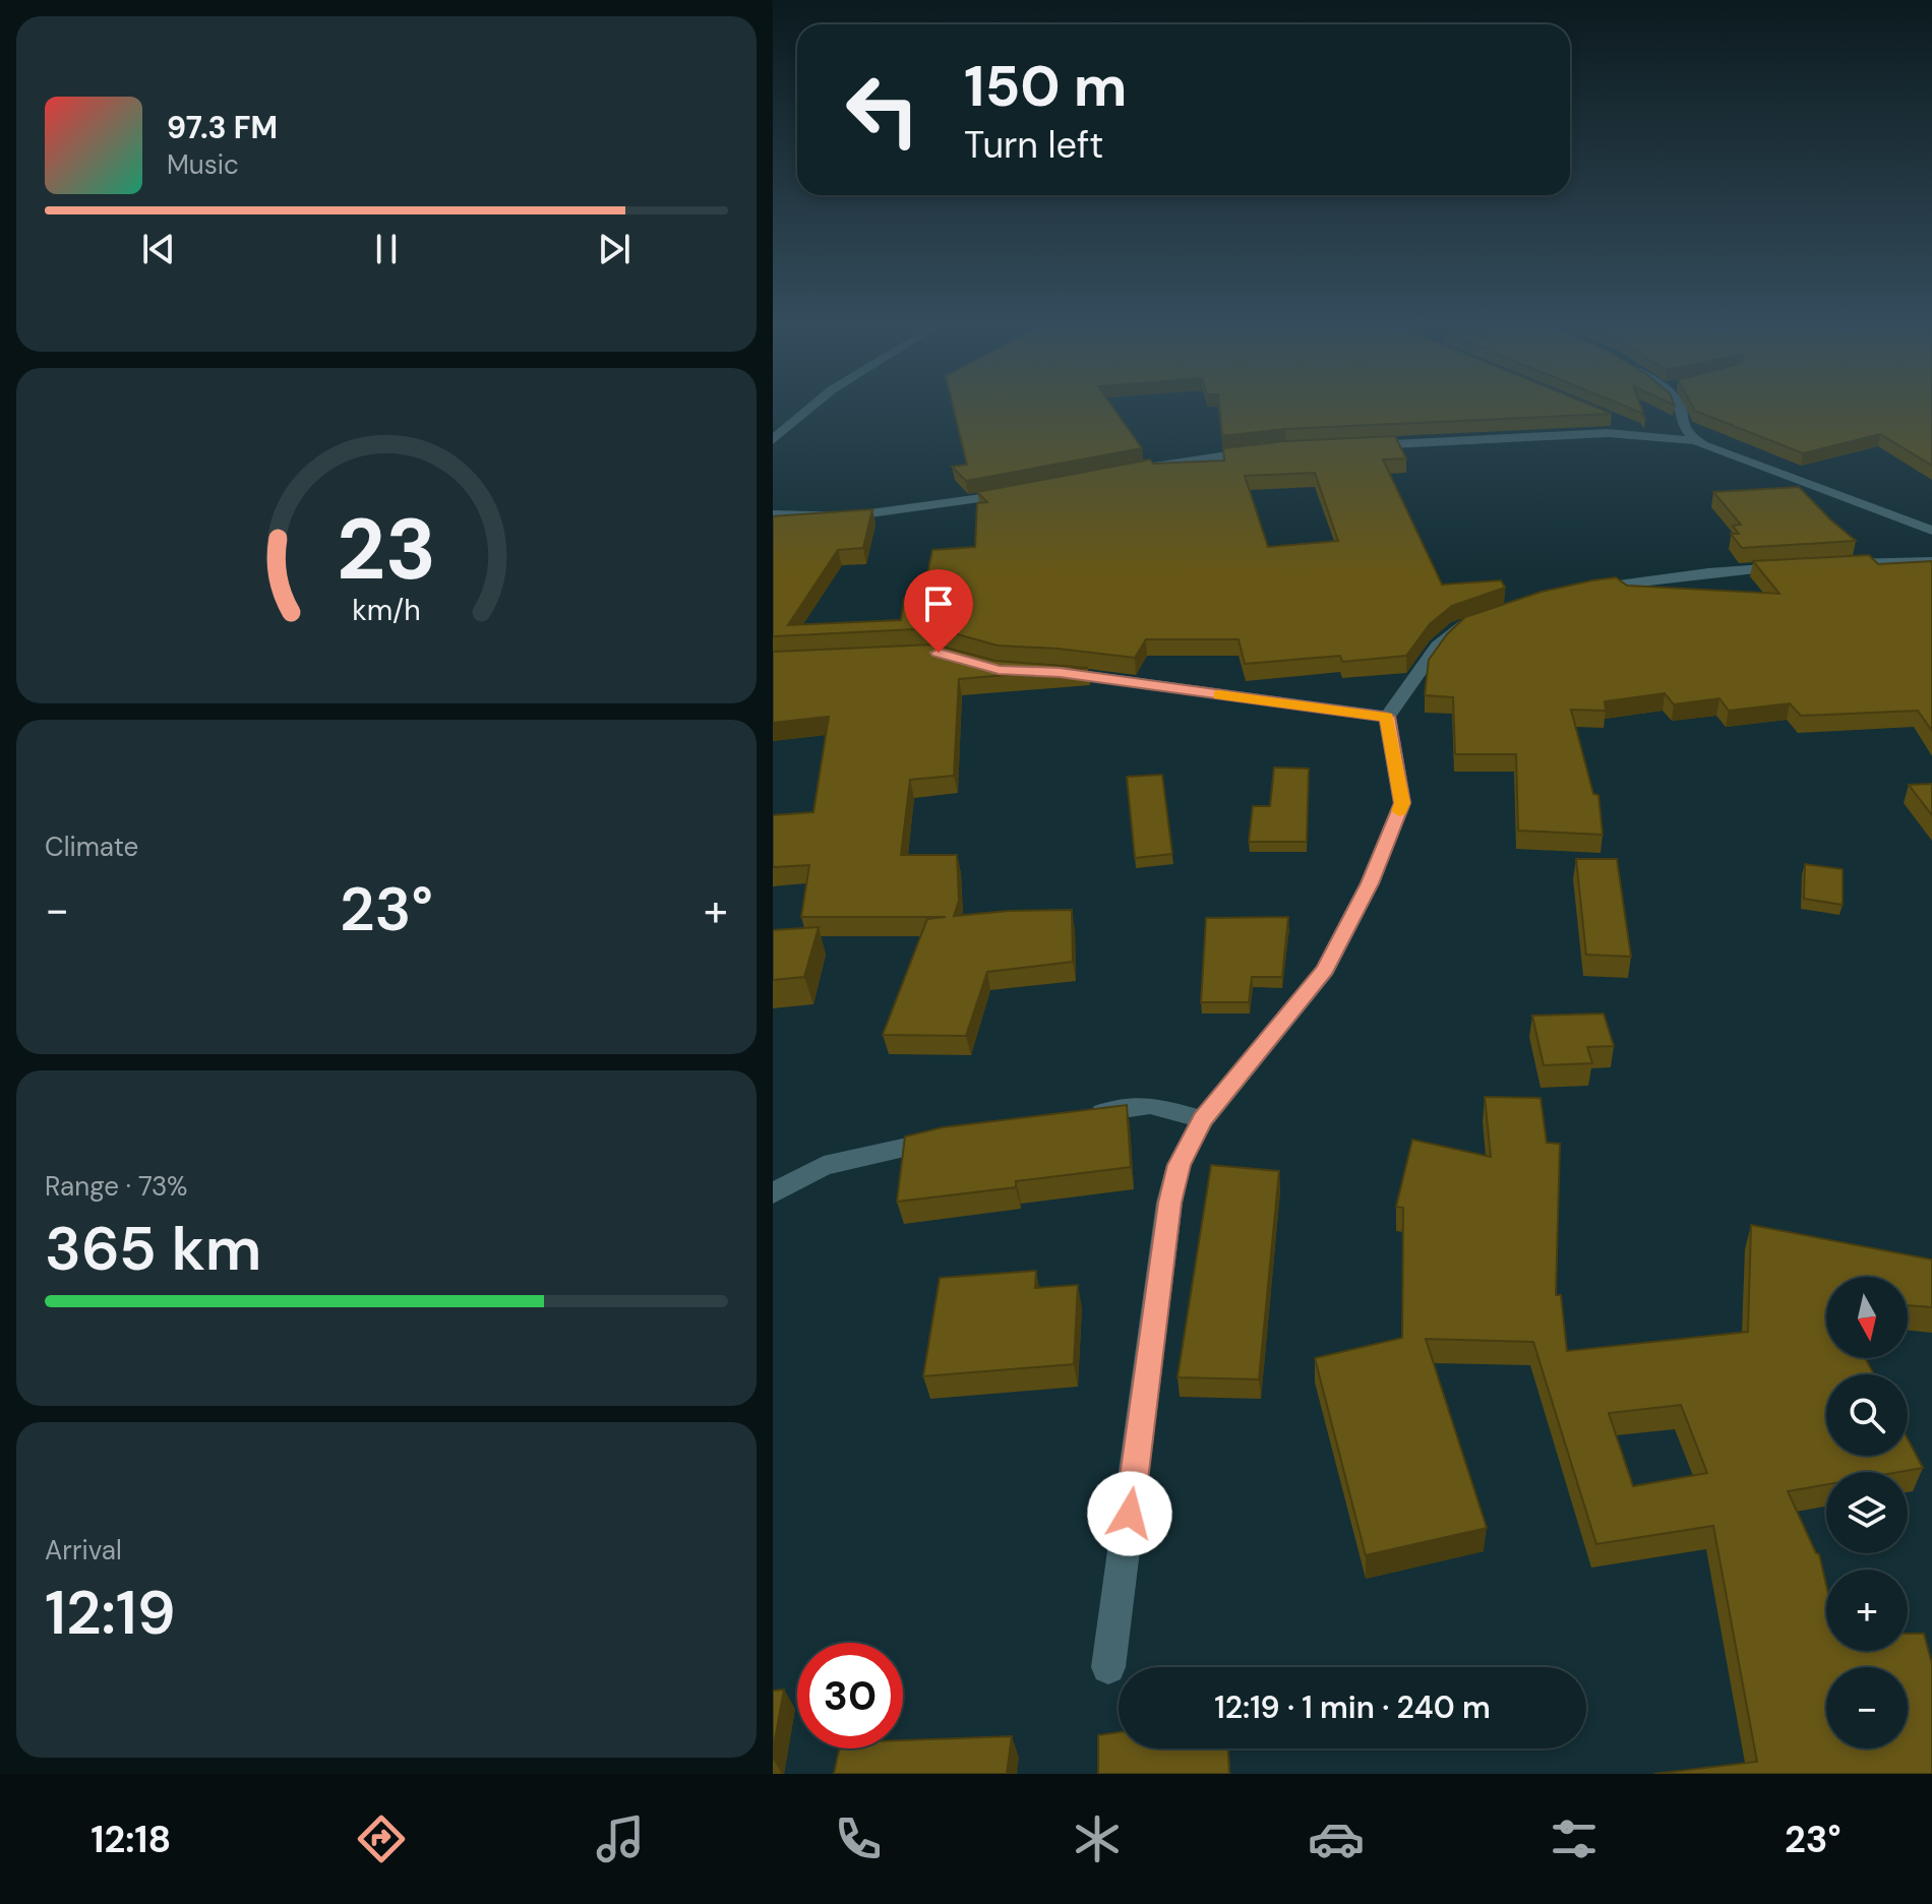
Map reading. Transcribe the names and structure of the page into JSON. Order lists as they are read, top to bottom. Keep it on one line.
{"north":"bottom","page":{"turn":["150 m","Turn left"],"song":["97.3 FM","Music"],"tile":["Climate",["Range · 73%","365 km"],["Arrival","12:19"]],"heat":["−","23°","+"],"map_buttons":["+","−"],"limit":"30","trip":"12:19 · 1 min · 240 m","tabs":["12:18","23°"],"gauge":["23","km/h"]}}
